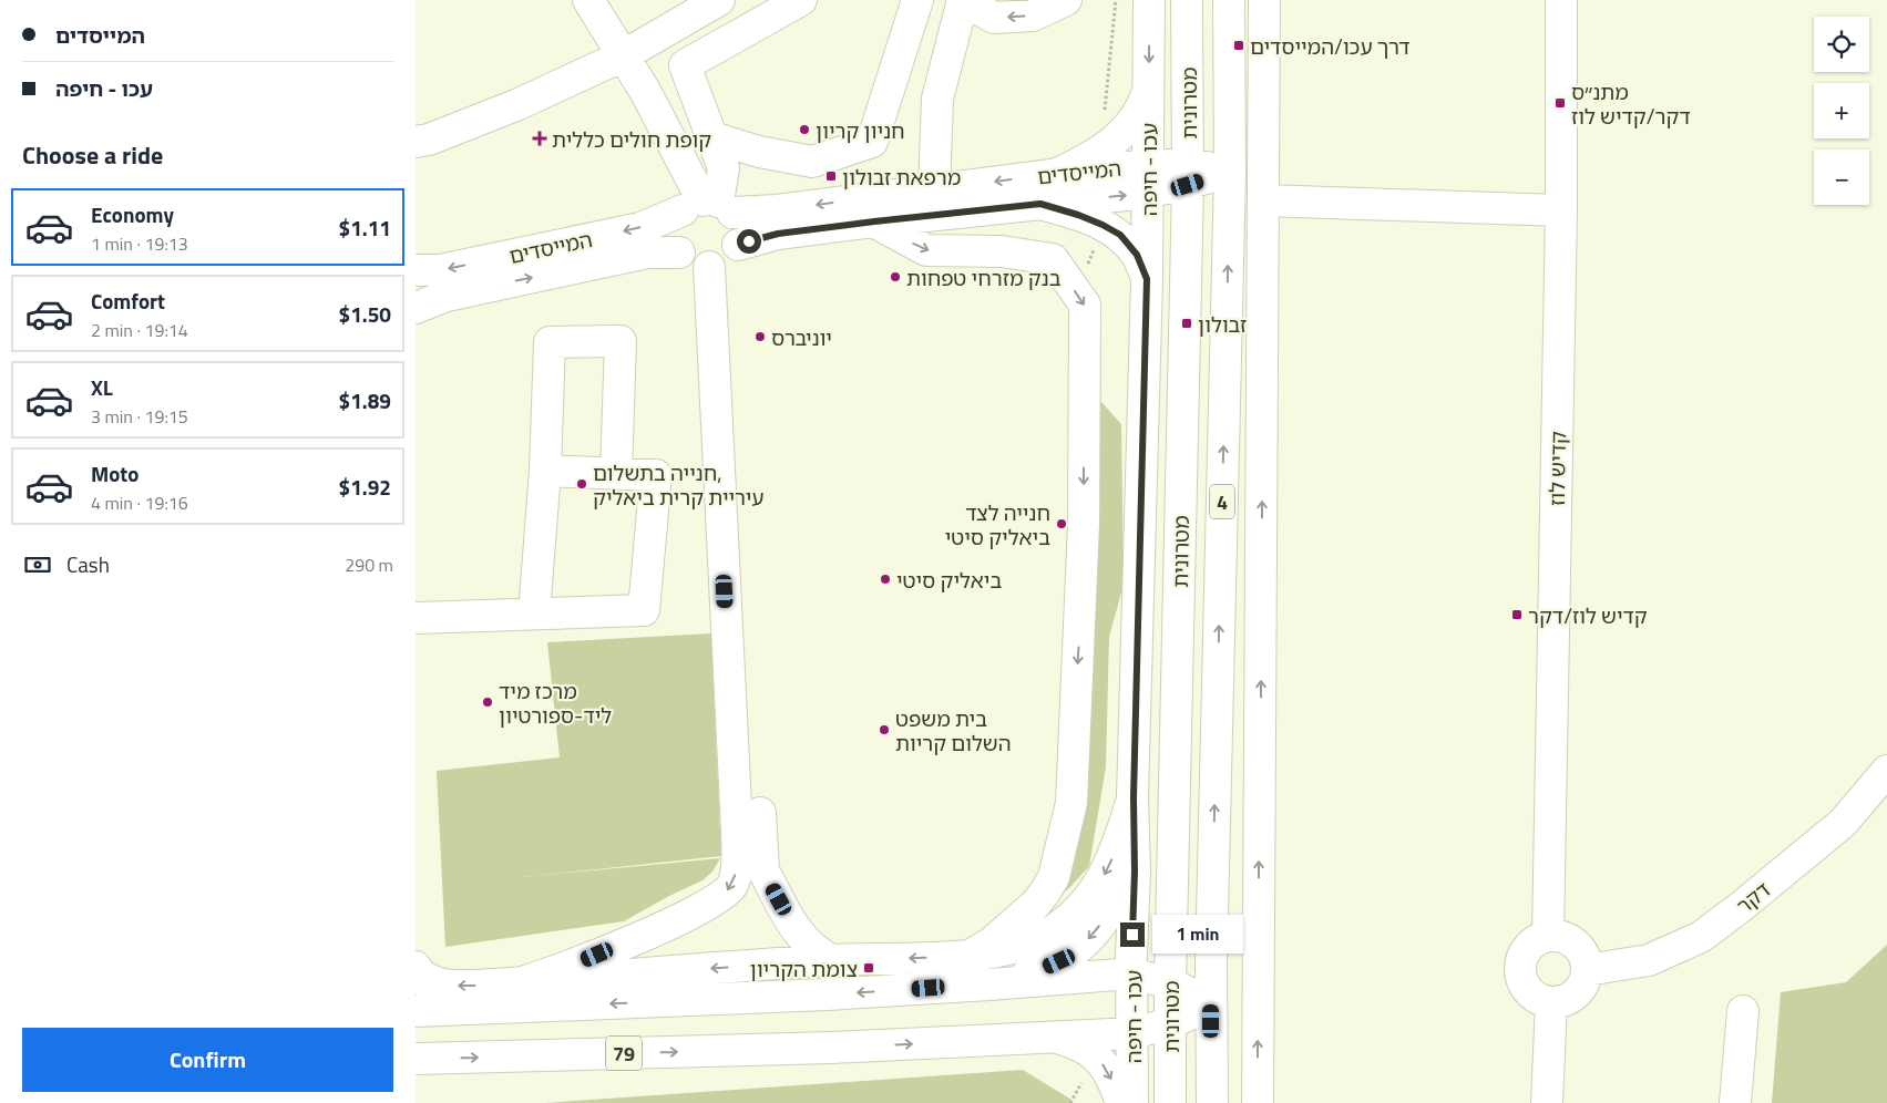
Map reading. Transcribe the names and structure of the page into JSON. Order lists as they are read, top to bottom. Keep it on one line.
{"streets":{"main road":["מטרונית","עכו - חיפה","המייסדים","קדיש לוז","4","דקר","79"]},"crossings":[["מטרונית","המייסדים"],["מטרונית","79"],["עכו - חיפה","המייסדים"],["עכו - חיפה","79"],["המייסדים","4"],["קדיש לוז","דקר"],["4","79"]],"places":{"transit":["דרך עכו/המייסדים","מתנ״ס דקר/קדיש לוז","מרפאת זבולון","זבולון","קדיש לוז/דקר","צומת הקריון"],"other":["חניון קריון","בנק מזרחי טפחות","יוניברס","חנייה בתשלום, עיריית קרית ביאליק","חנייה לצד ביאליק סיטי","ביאליק סיטי","מרכז מיד ליד-ספורטיון","בית משפט השלום קריות"],"health":["קופת חולים כללית"]},"page":{"banner":["המייסדים","עכו - חיפה"],"map_buttons":["+","−"],"heading":"Choose a ride","list":[{"name":"Economy","note":"1 min · 19:13","value":"$1.11"},{"name":"Comfort","note":"2 min · 19:14","value":"$1.50"},{"name":"XL","note":"3 min · 19:15","value":"$1.89"},{"name":"Moto","note":"4 min · 19:16","value":"$1.92"}],"pay":["Cash","290 m"],"bubble":"1 min","buttons":"Confirm"}}
